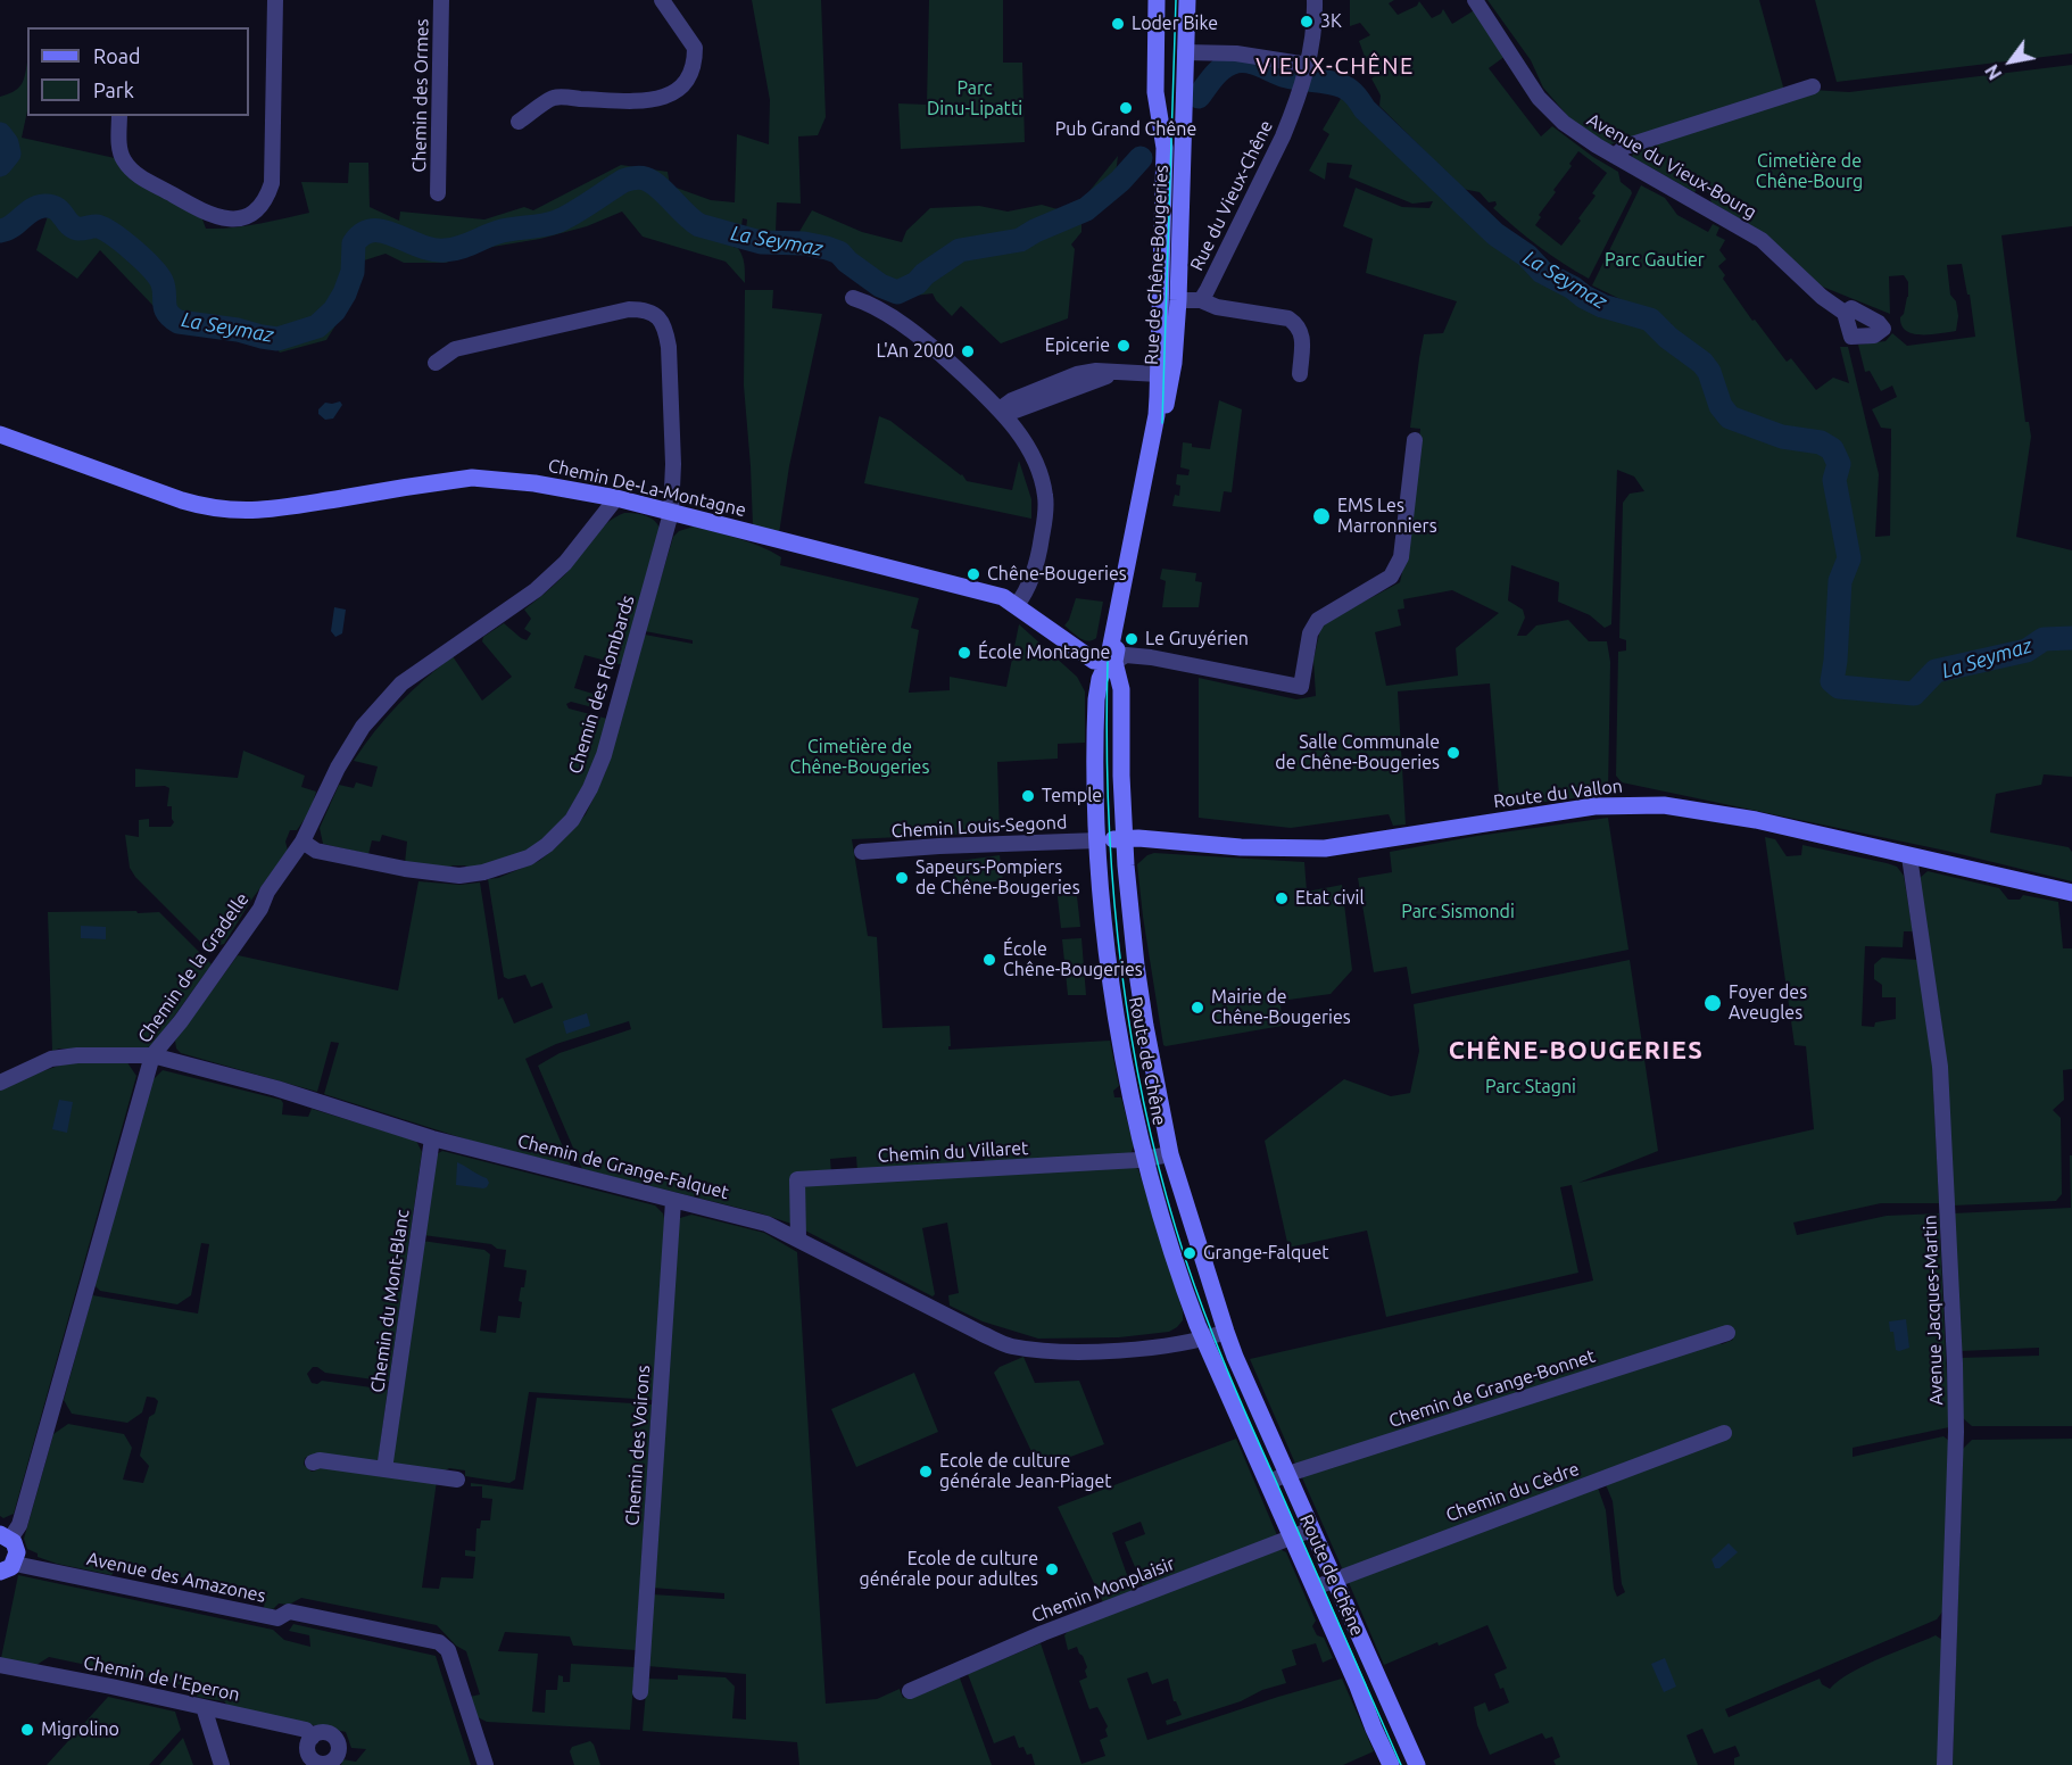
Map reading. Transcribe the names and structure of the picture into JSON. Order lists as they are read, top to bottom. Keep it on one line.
{"streets":{"main road":["Rue de Chêne-Bougeries","Chemin De-La-Montagne","Route du Vallon","Route de Chêne"],"street":["Chemin des Ormes","Avenue du Vieux-Bourg","Rue du Vieux-Chêne","Chemin des Flombards","Chemin Louis-Segond","Chemin de la Gradelle","Chemin du Villaret","Chemin de Grange-Falquet","Chemin du Mont-Blanc","Avenue Jacques-Martin","Chemin de Grange-Bonnet","Chemin des Voirons","Chemin du Cèdre","Avenue des Amazones","Chemin Monplaisir","Chemin de l'Eperon"]},"crossings":[["Rue du Vieux-Chêne","Rue de Chêne-Bougeries"],["Rue de Chêne-Bougeries","Chemin De-La-Montagne"],["Rue de Chêne-Bougeries","Route de Chêne"],["Chemin De-La-Montagne","Chemin des Flombards"],["Chemin De-La-Montagne","Chemin de la Gradelle"],["Chemin De-La-Montagne","Route de Chêne"],["Chemin des Flombards","Chemin de la Gradelle"],["Route du Vallon","Chemin Louis-Segond"],["Route du Vallon","Route de Chêne"],["Route du Vallon","Avenue Jacques-Martin"],["Chemin Louis-Segond","Route de Chêne"],["Chemin de la Gradelle","Chemin de Grange-Falquet"],["Route de Chêne","Chemin du Villaret"],["Route de Chêne","Chemin de Grange-Falquet"],["Route de Chêne","Chemin de Grange-Bonnet"],["Route de Chêne","Chemin du Cèdre"],["Route de Chêne","Chemin Monplaisir"],["Chemin du Villaret","Chemin de Grange-Falquet"],["Chemin de Grange-Falquet","Chemin du Mont-Blanc"],["Chemin de Grange-Falquet","Chemin des Voirons"]],"districts":["VIEUX-CHÊNE","CHÊNE-BOUGERIES"],"water":["La Seymaz"],"parks":["Parc Dinu-Lipatti","Cimetière de Chêne-Bourg","Parc Gautier","Cimetière de Chêne-Bougeries","Parc Sismondi","Parc Stagni"],"places":["3K","Loder Bike","Pub Grand Chêne","Epicerie","L'An 2000","EMS Les Marronniers","Chêne-Bougeries","Le Gruyérien","École Montagne","Salle Communale de Chêne-Bougeries","Temple","Sapeurs-Pompiers de Chêne-Bougeries","Etat civil","École Chêne-Bougeries","Foyer des Aveugles","Mairie de Chêne-Bougeries","Grange-Falquet","Ecole de culture générale Jean-Piaget","Ecole de culture générale pour adultes","Migrolino"],"legend":["Road","Park"],"north":"bottom left"}
